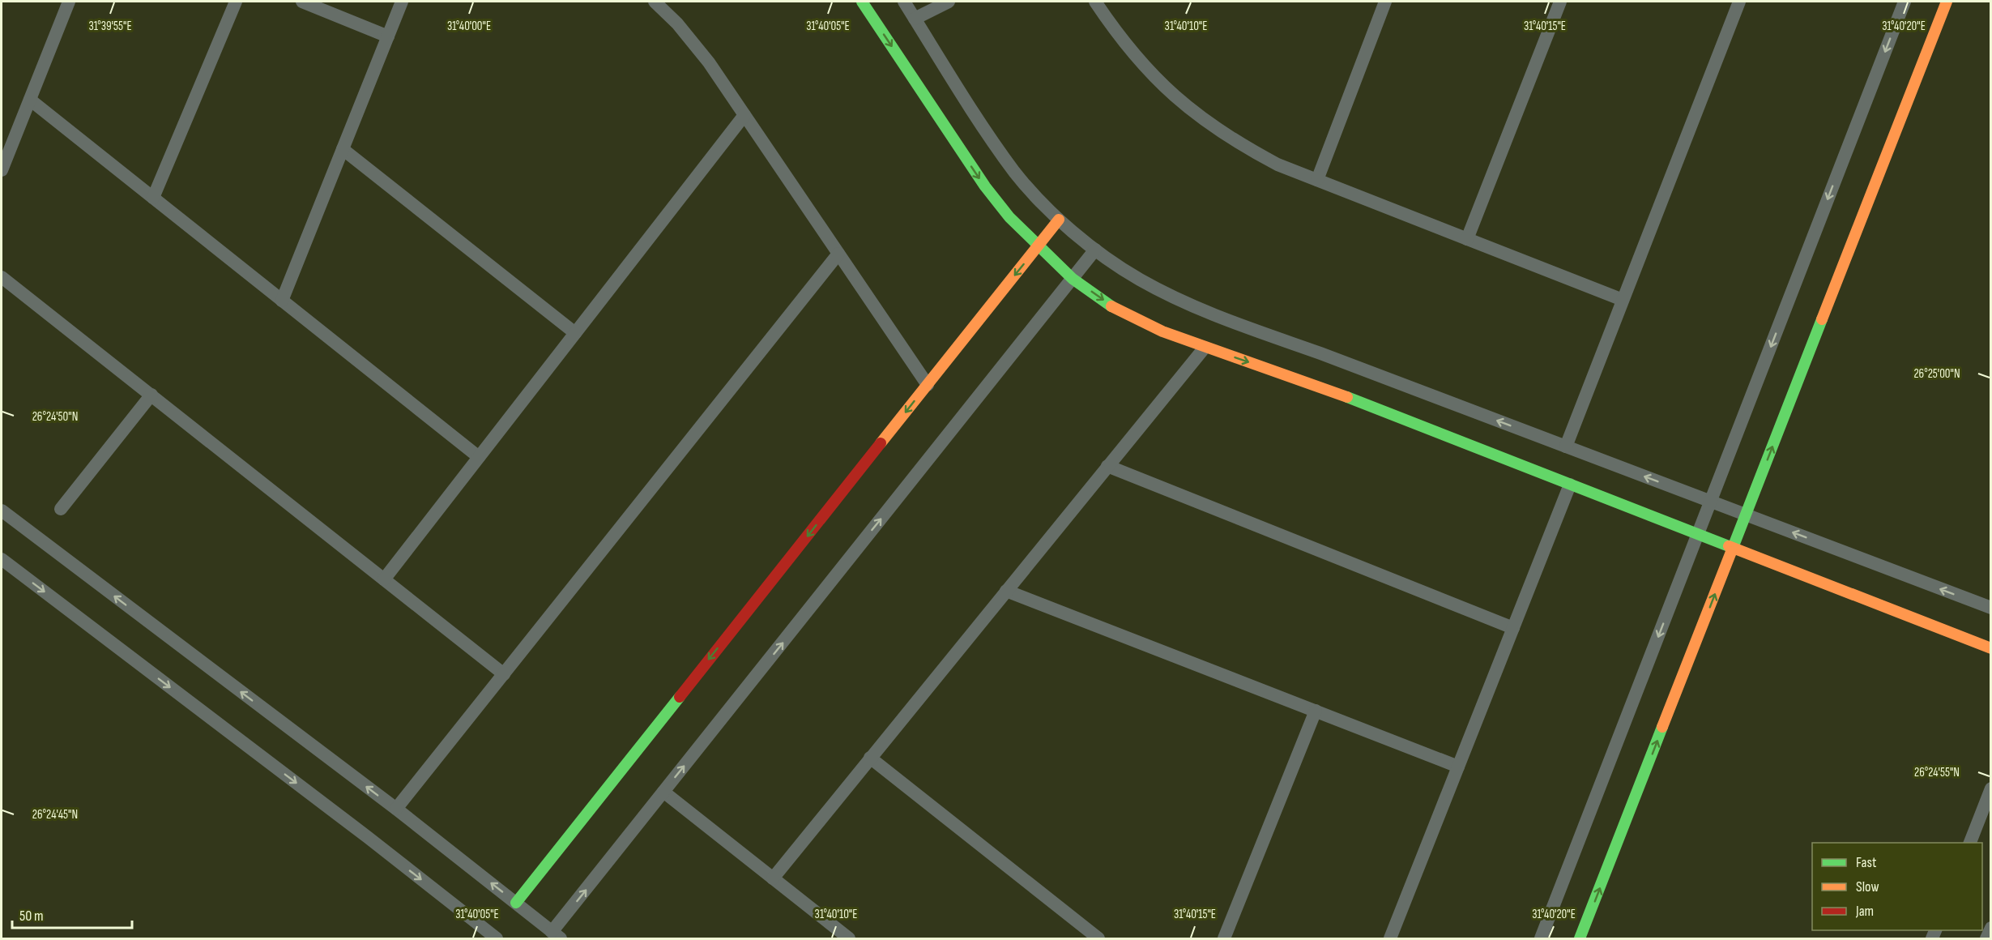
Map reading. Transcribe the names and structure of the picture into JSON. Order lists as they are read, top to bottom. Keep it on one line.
{"legend":["Fast","Slow","Jam"],"scale_bar":"50 m","coordinates":["31°39'55\"E","31°40'00\"E","31°40'05\"E","31°40'10\"E","31°40'15\"E","31°40'20\"E","26°25'00\"N","26°24'50\"N","26°24'55\"N","26°24'45\"N"]}
